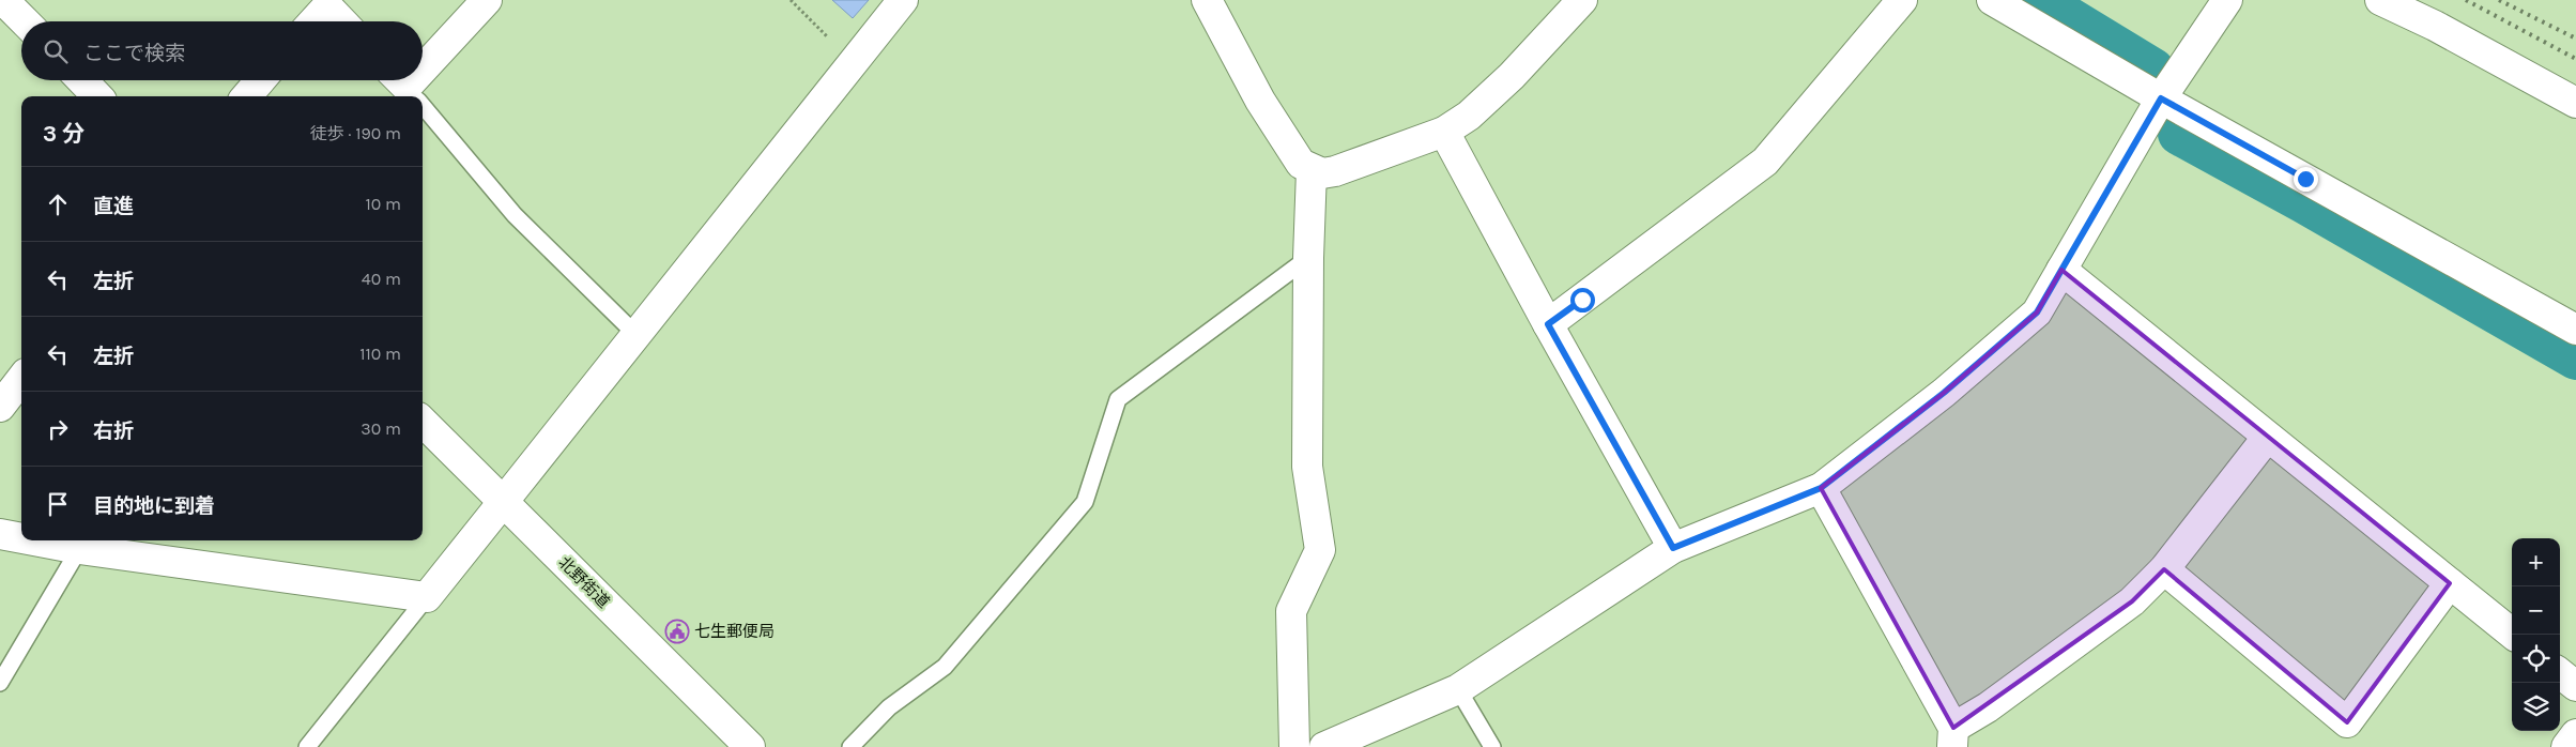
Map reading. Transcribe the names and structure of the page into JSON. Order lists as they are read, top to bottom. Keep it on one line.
{"streets":{"street":["北野街道"]},"places":{"public building":["七生郵便局"]},"page":{"search":"ここで検索","heading":["3 分","徒歩 · 190 m"],"list":[["直進","10 m"],["左折","40 m"],["左折","110 m"],["右折","30 m"],"目的地に到着"],"map_buttons":["+","−"]}}
